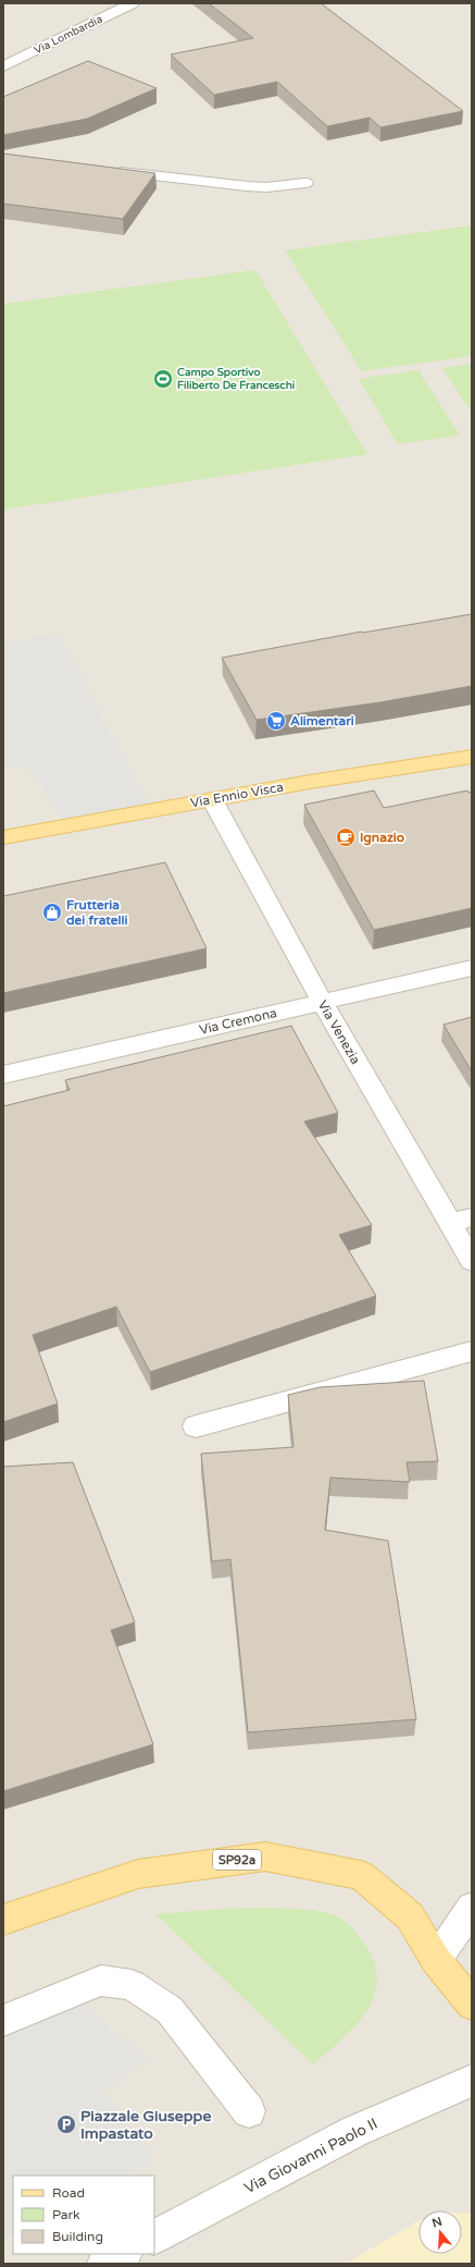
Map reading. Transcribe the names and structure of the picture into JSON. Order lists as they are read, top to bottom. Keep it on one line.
{"streets":{"main road":["Via Ennio Visca","SP92a"],"street":["Via Lombardia","Via Cremona","Via Venezia","Via Giovanni Paolo II"]},"crossings":[["Via Ennio Visca","Via Venezia"],["Via Cremona","Via Venezia"]],"places":{"sports":["Campo Sportivo Filiberto De Franceschi"],"supermarket":["Alimentari"],"cafe":["Ignazio"],"shop":["Frutteria dei fratelli"],"parking":["Piazzale Giuseppe Impastato"]},"legend":["Road","Park","Building"],"north":"top"}
